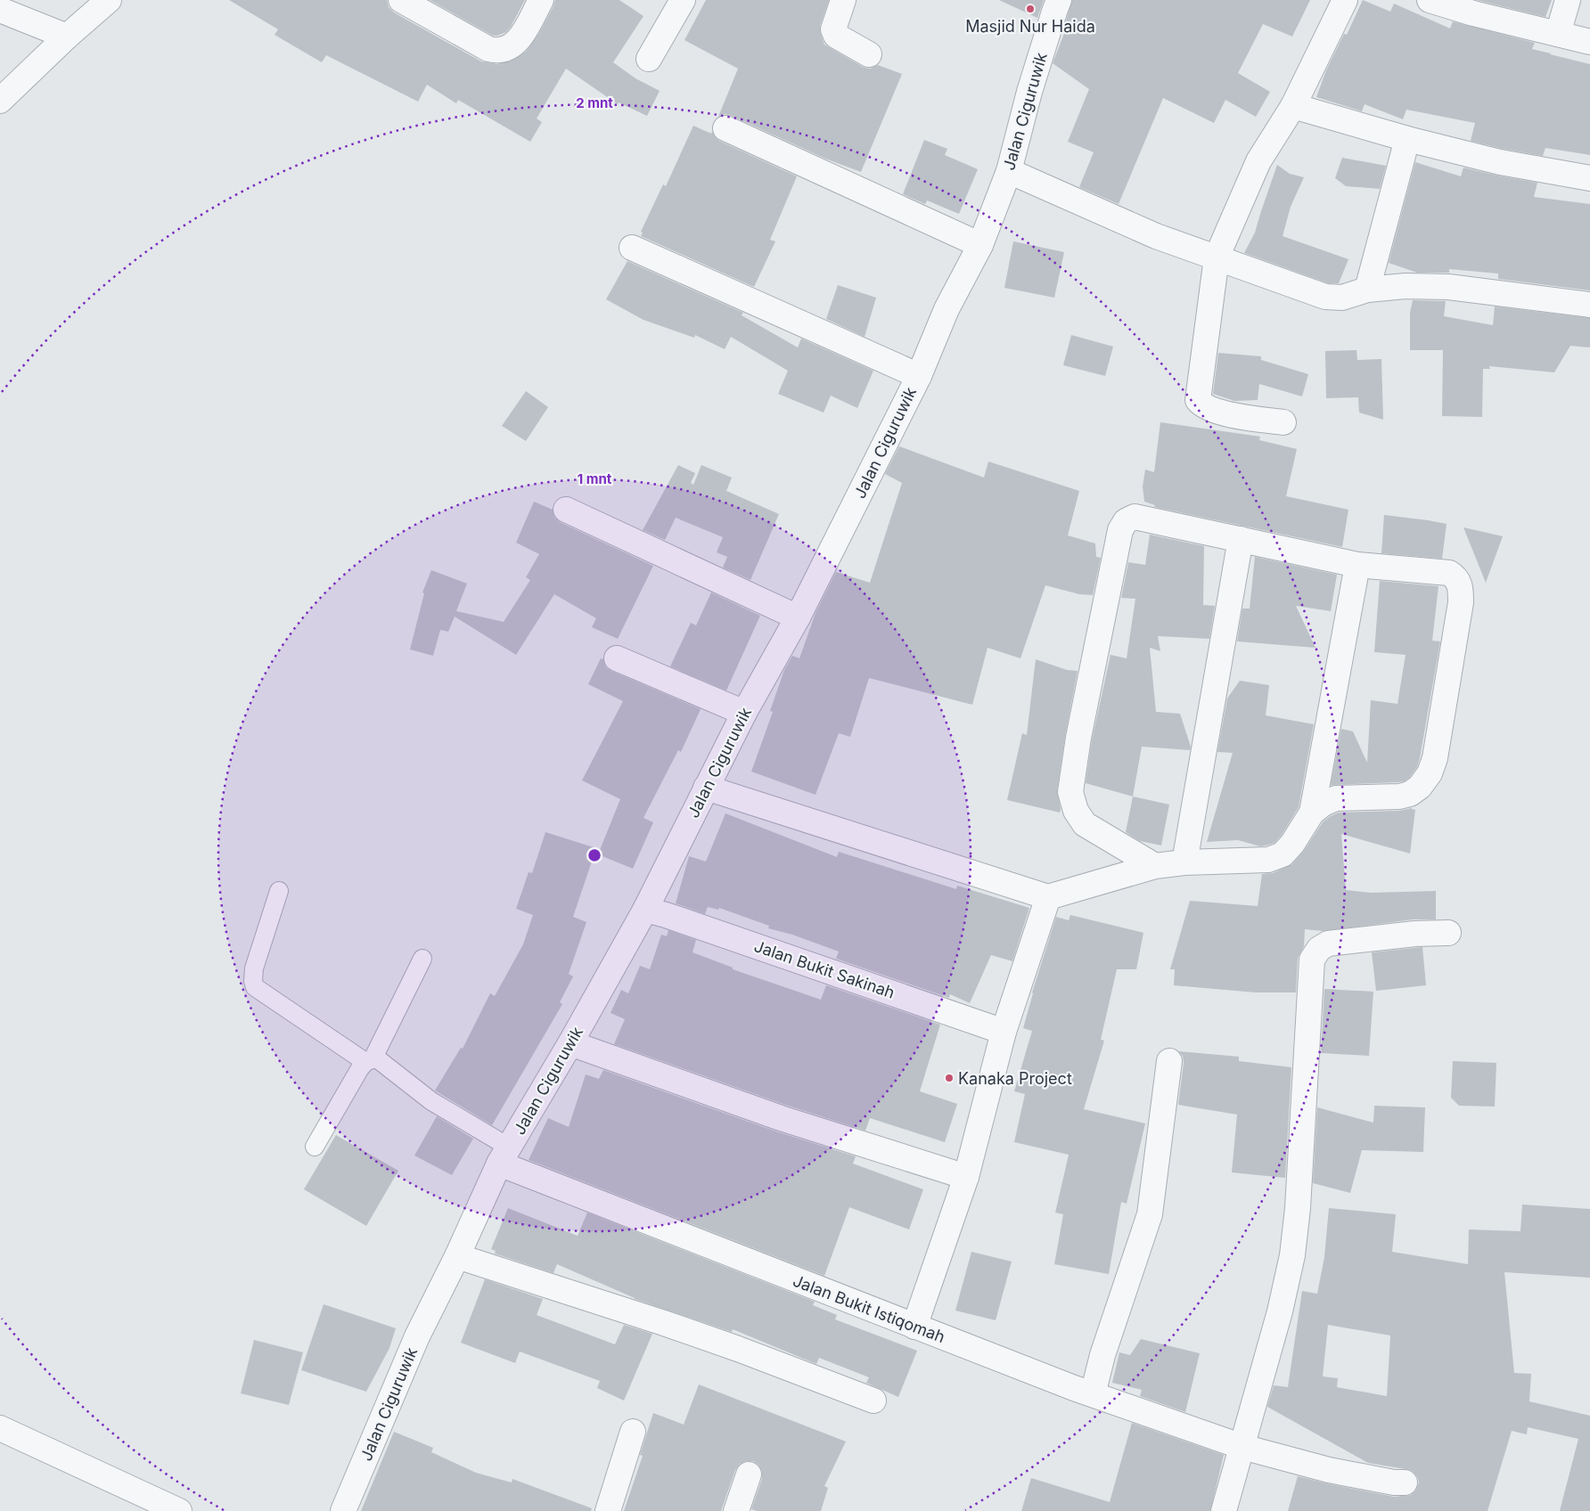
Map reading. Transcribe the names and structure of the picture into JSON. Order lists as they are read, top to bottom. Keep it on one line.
{"streets":{"street":["Jalan Ciguruwik","Jalan Bukit Sakinah","Jalan Bukit Istiqomah"]},"crossings":[["Jalan Ciguruwik","Jalan Bukit Sakinah"],["Jalan Ciguruwik","Jalan Bukit Istiqomah"]],"places":["Masjid Nur Haida","Kanaka Project"],"rings":["2 mnt","1 mnt"]}
